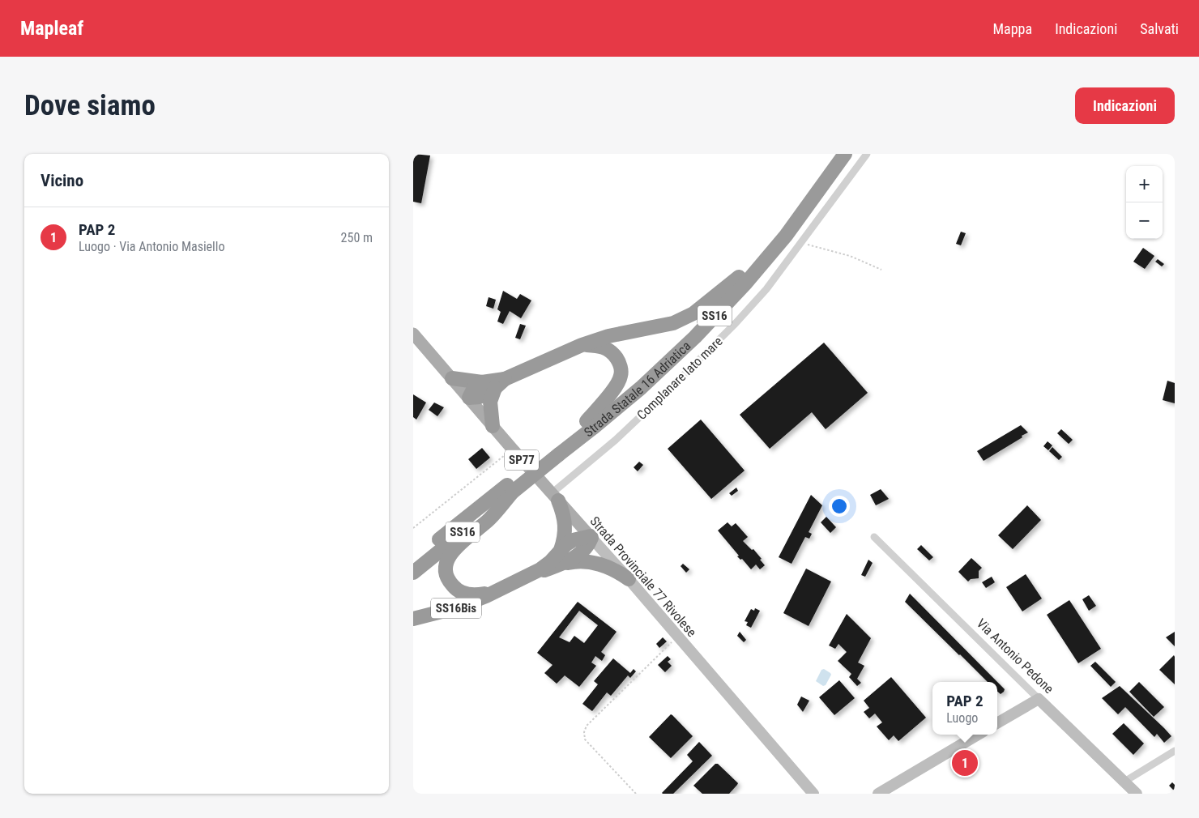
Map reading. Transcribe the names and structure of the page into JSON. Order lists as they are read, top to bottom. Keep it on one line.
{"streets":{"highway":["SS16","Strada Statale 16 Adriatica","SS16Bis"],"main road":["SP77","Strada Provinciale 77 Rivolese","Via Antonio Pedone"],"street":["Complanare lato mare"]},"crossings":[["Complanare lato mare","Strada Provinciale 77 Rivolese"],["SP77","Strada Provinciale 77 Rivolese"]],"page":{"header":"Mapleaf","nav":["Mappa","Indicazioni","Salvati"],"buttons":"Indicazioni","title":"Dove siamo","heading":"Vicino","map_buttons":["+","−"],"list":[{"mark":"1","name":"PAP 2","note":"Luogo · Via Antonio Masiello","value":"250 m"}],"popup":["PAP 2","Luogo"],"pins":"1"}}
